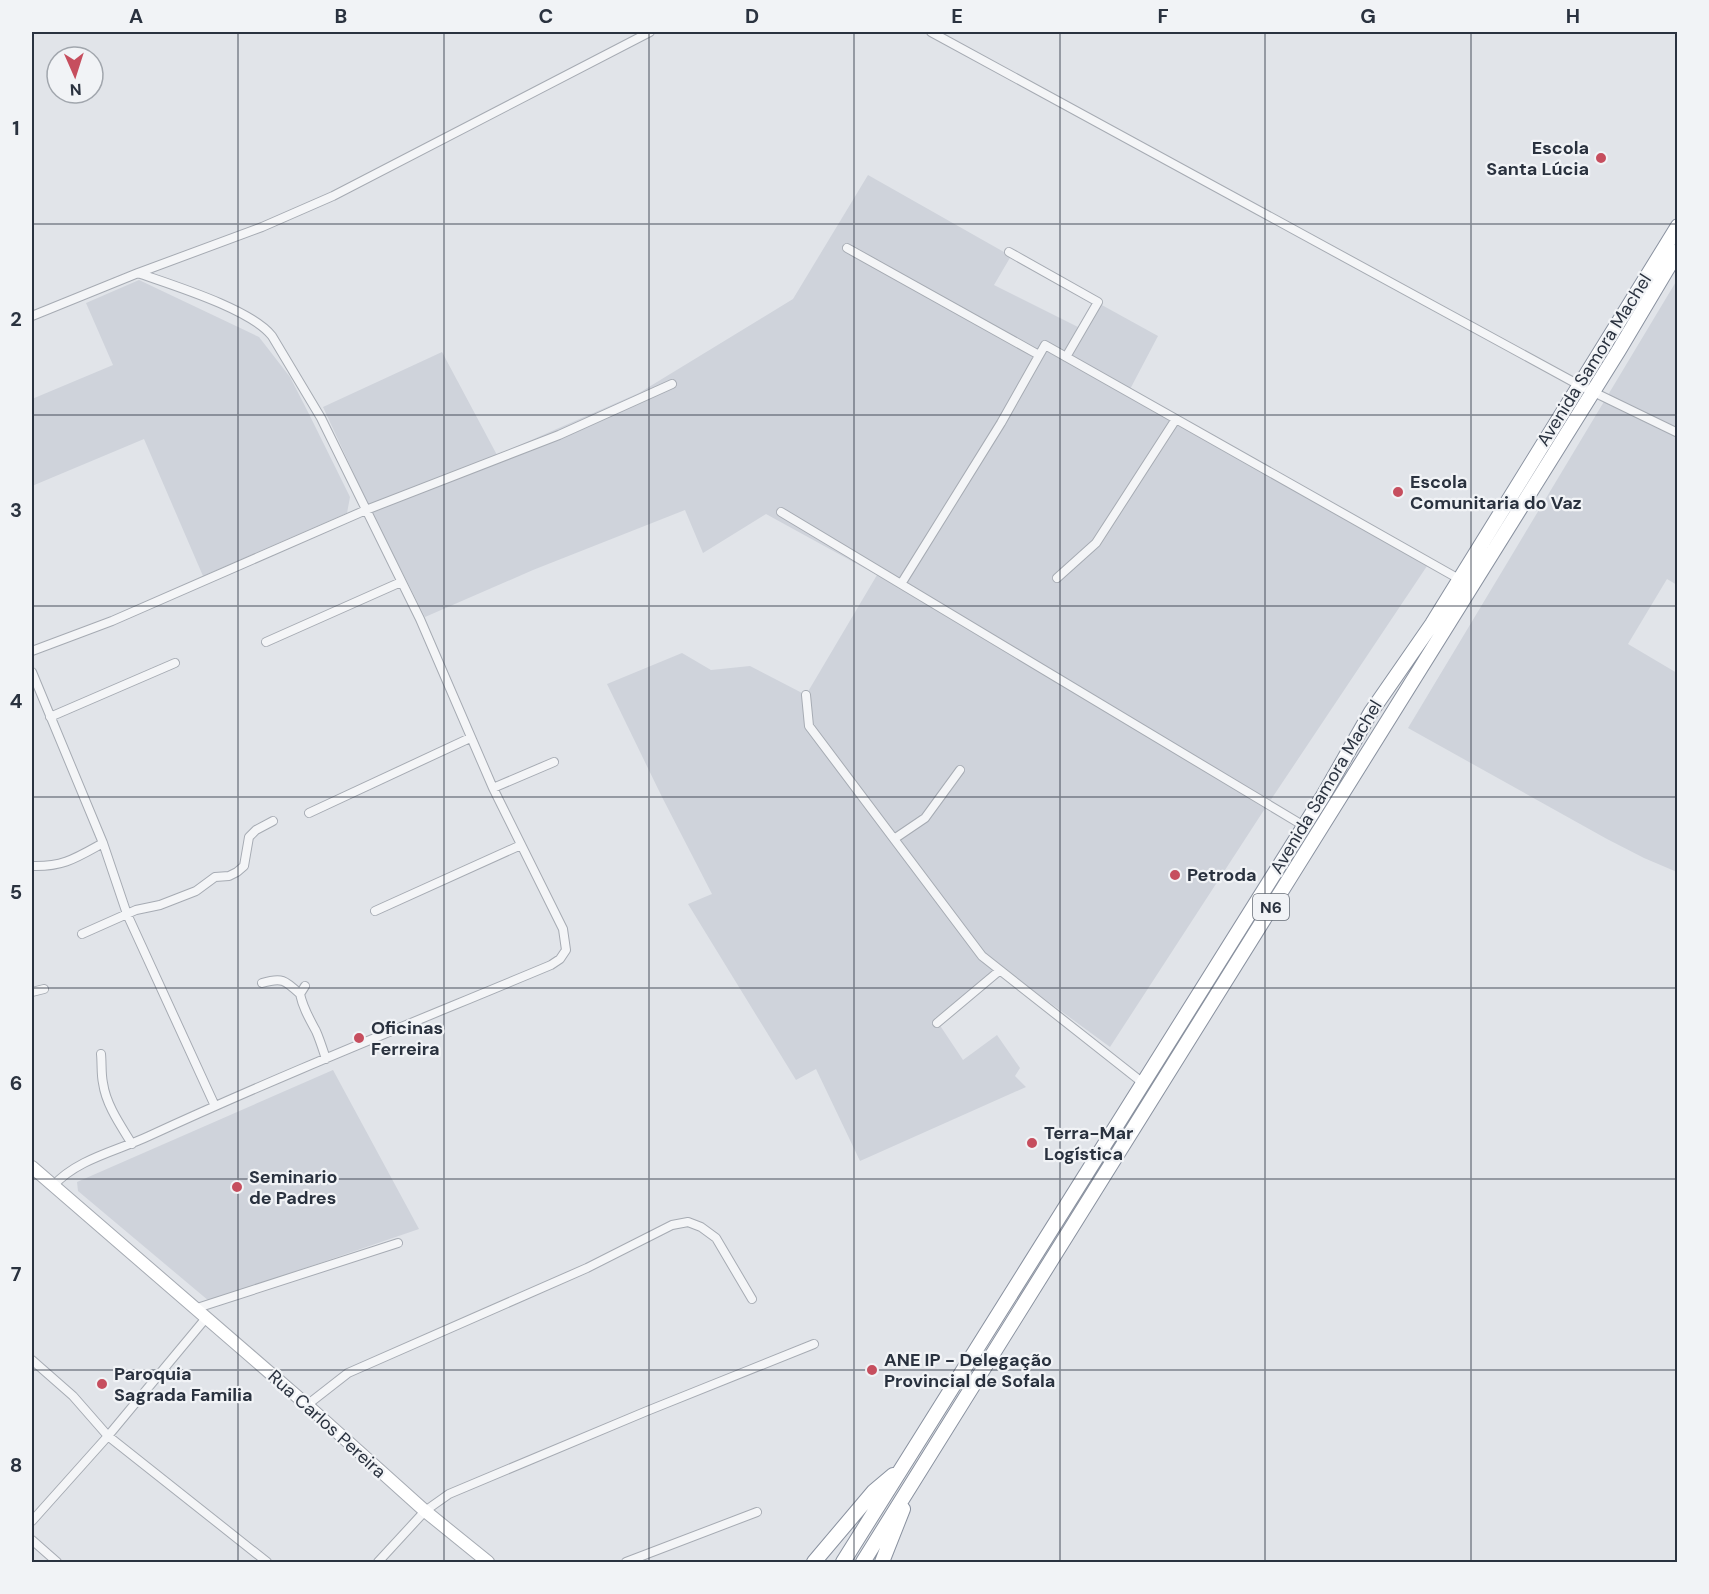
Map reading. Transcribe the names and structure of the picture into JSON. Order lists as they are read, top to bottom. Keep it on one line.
{"streets":{"highway":["Avenida Samora Machel","N6"],"main road":["Rua Carlos Pereira"]},"places":["Escola Santa Lúcia","Escola Comunitaria do Vaz","Petroda","Oficinas Ferreira","Terra-Mar Logística","Seminario de Padres","ANE IP - Delegação Provincial de Sofala","Paroquia Sagrada Familia"],"north":"bottom","grid":{"columns":["A","B","C","D","E","F","G","H"],"rows":["1","2","3","4","5","6","7","8"]}}
